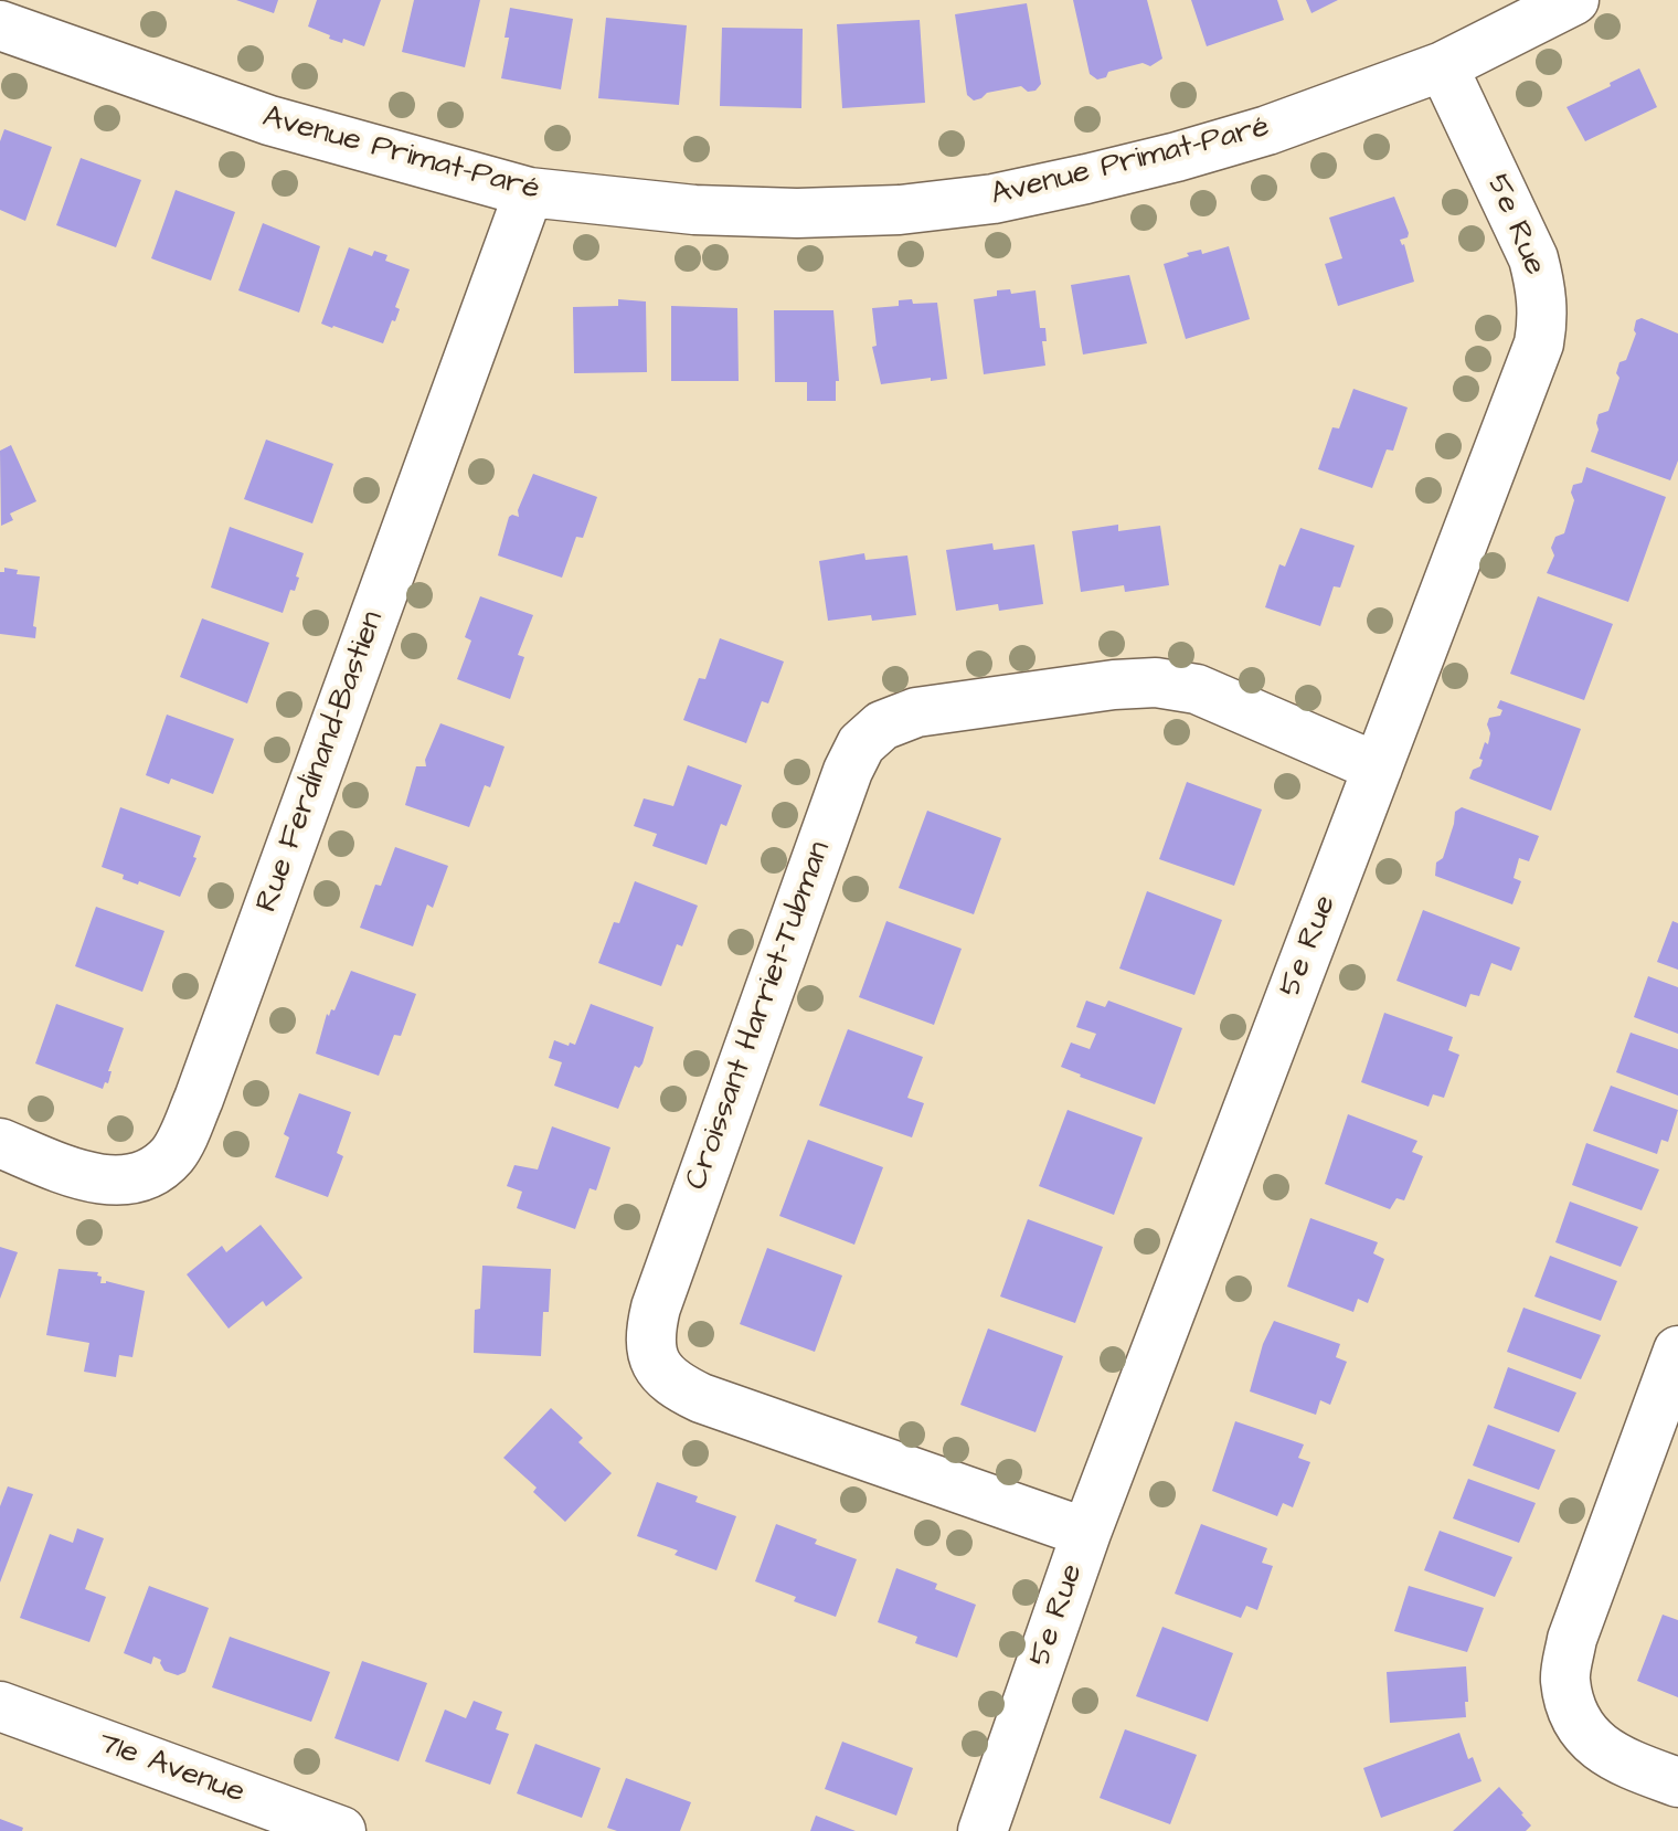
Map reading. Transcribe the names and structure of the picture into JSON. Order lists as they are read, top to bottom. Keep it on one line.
{"streets":{"street":["Avenue Primat-Paré","5e Rue","Rue Ferdinand-Bastien","Croissant Harriet-Tubman","71e Avenue"]},"crossings":[["Avenue Primat-Paré","5e Rue"],["Avenue Primat-Paré","Rue Ferdinand-Bastien"],["5e Rue","Croissant Harriet-Tubman"]]}
